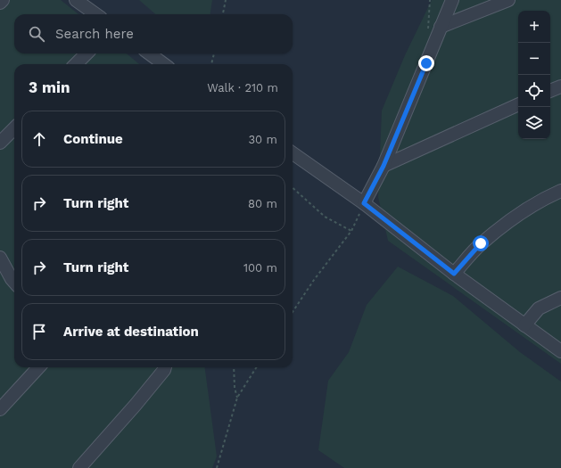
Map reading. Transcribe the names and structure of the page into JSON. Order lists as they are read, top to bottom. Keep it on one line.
{"page":{"map_buttons":["+","−"],"search":"Search here","heading":["3 min","Walk · 210 m"],"list":[["Continue","30 m"],["Turn right","80 m"],["Turn right","100 m"],"Arrive at destination"]}}
